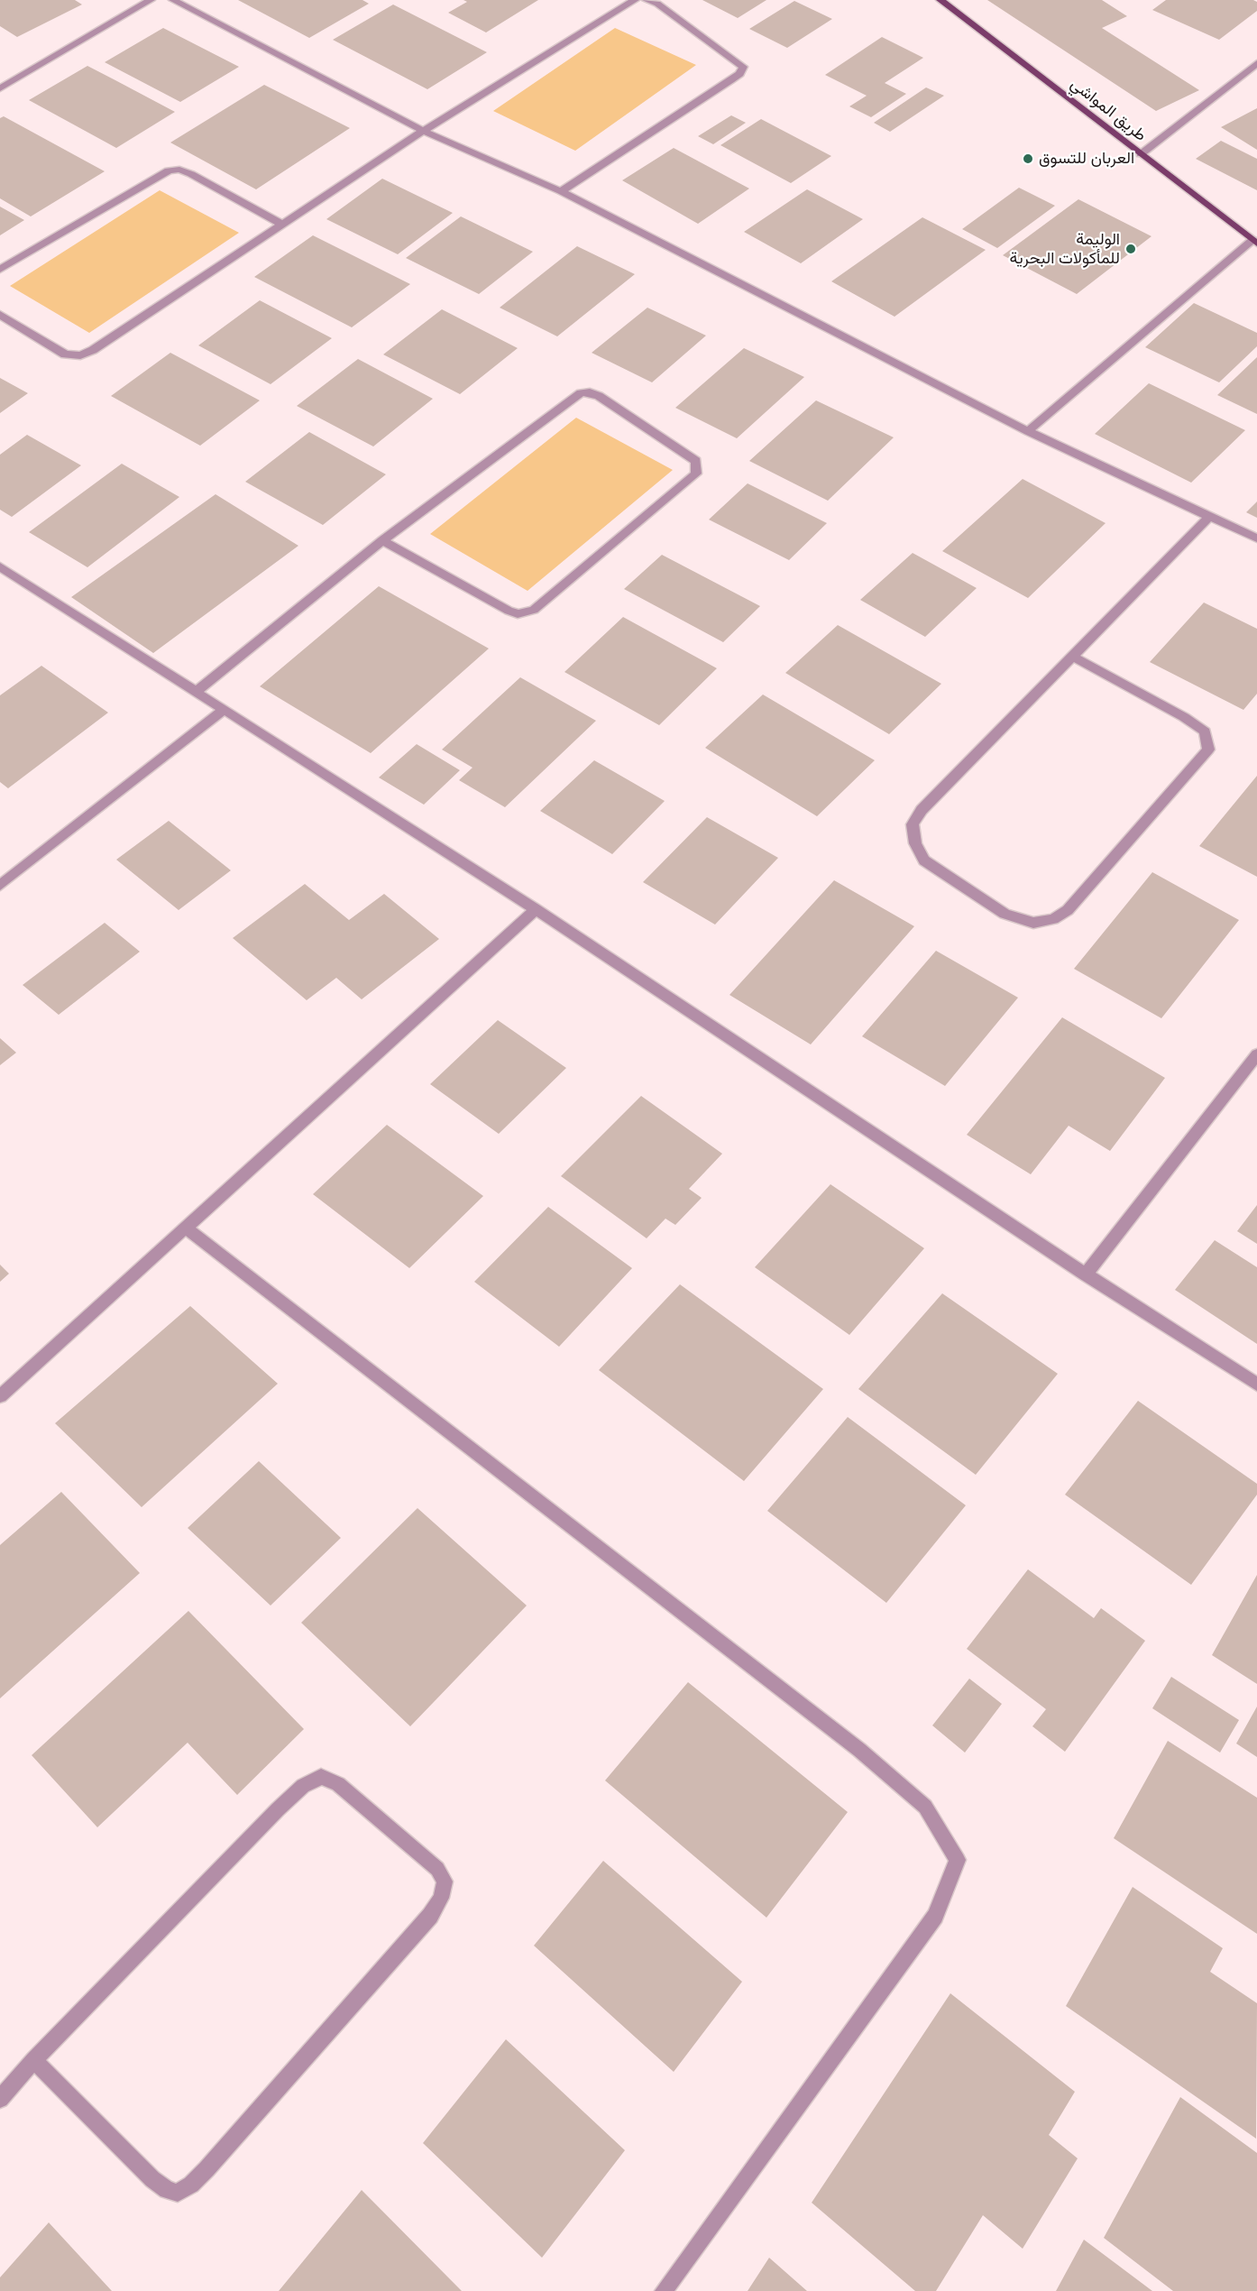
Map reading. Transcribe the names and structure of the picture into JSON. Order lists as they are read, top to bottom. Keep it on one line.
{"streets":{"main road":["طريق المواشي"]},"places":["العربان للتسوق","الوليمة للمأكولات البحرية"]}
